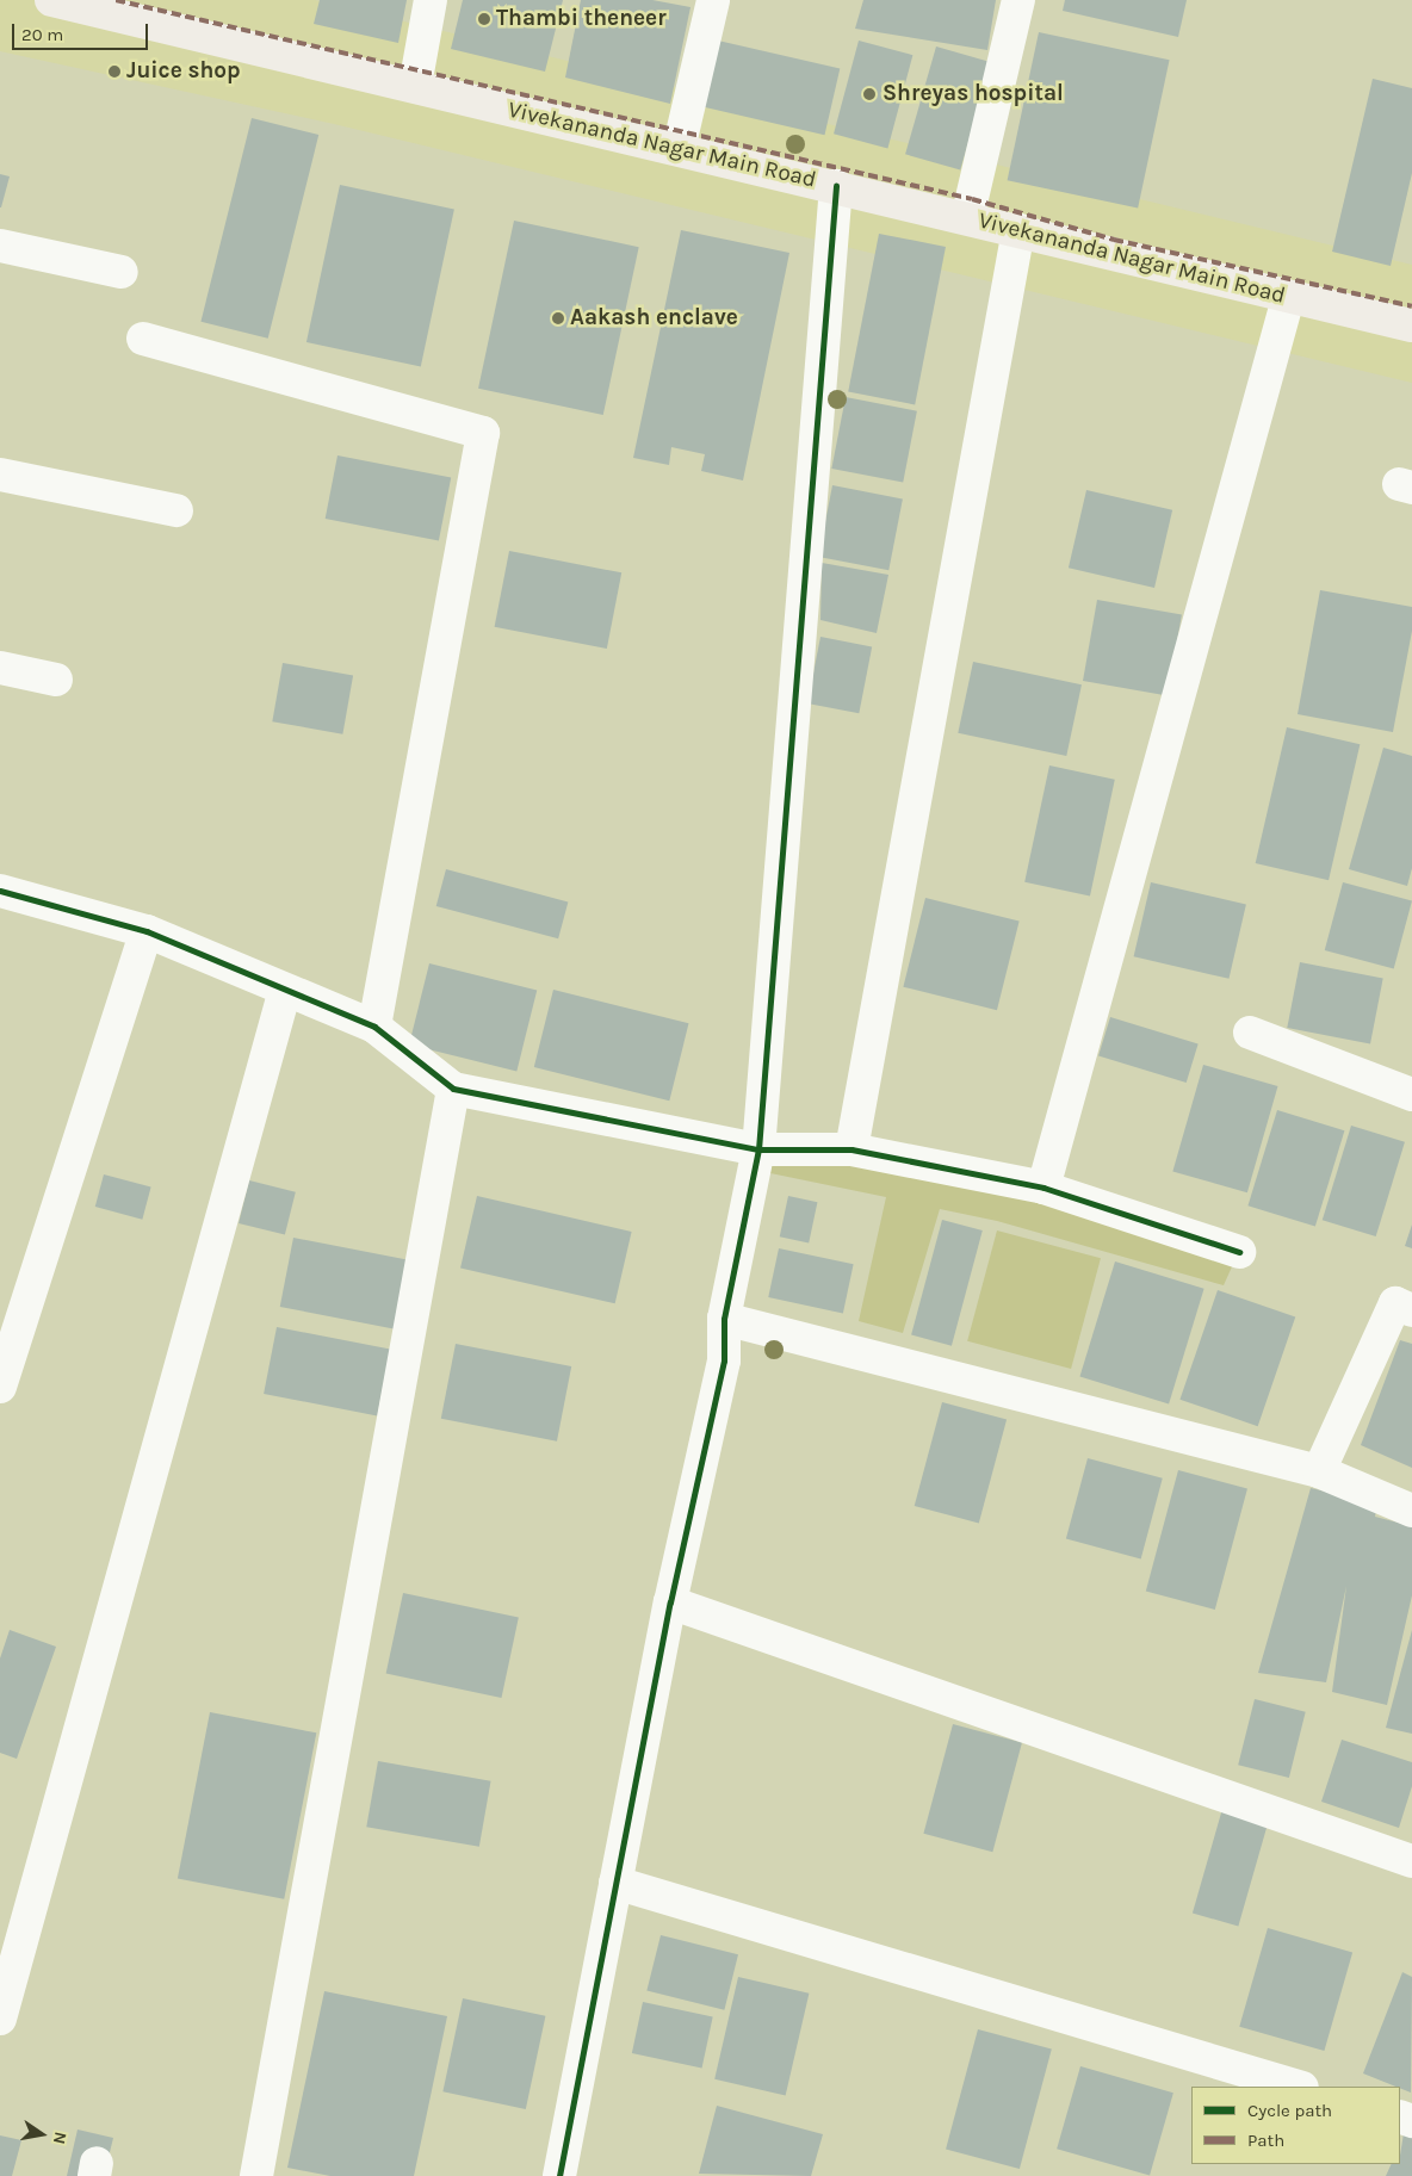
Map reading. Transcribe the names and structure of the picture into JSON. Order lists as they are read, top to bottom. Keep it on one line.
{"streets":{"main road":["Vivekananda Nagar Main Road"]},"places":["Thambi theneer","Juice shop","Shreyas hospital","Aakash enclave"],"legend":["Cycle path","Path"],"scale_bar":"20 m","north":"right"}
